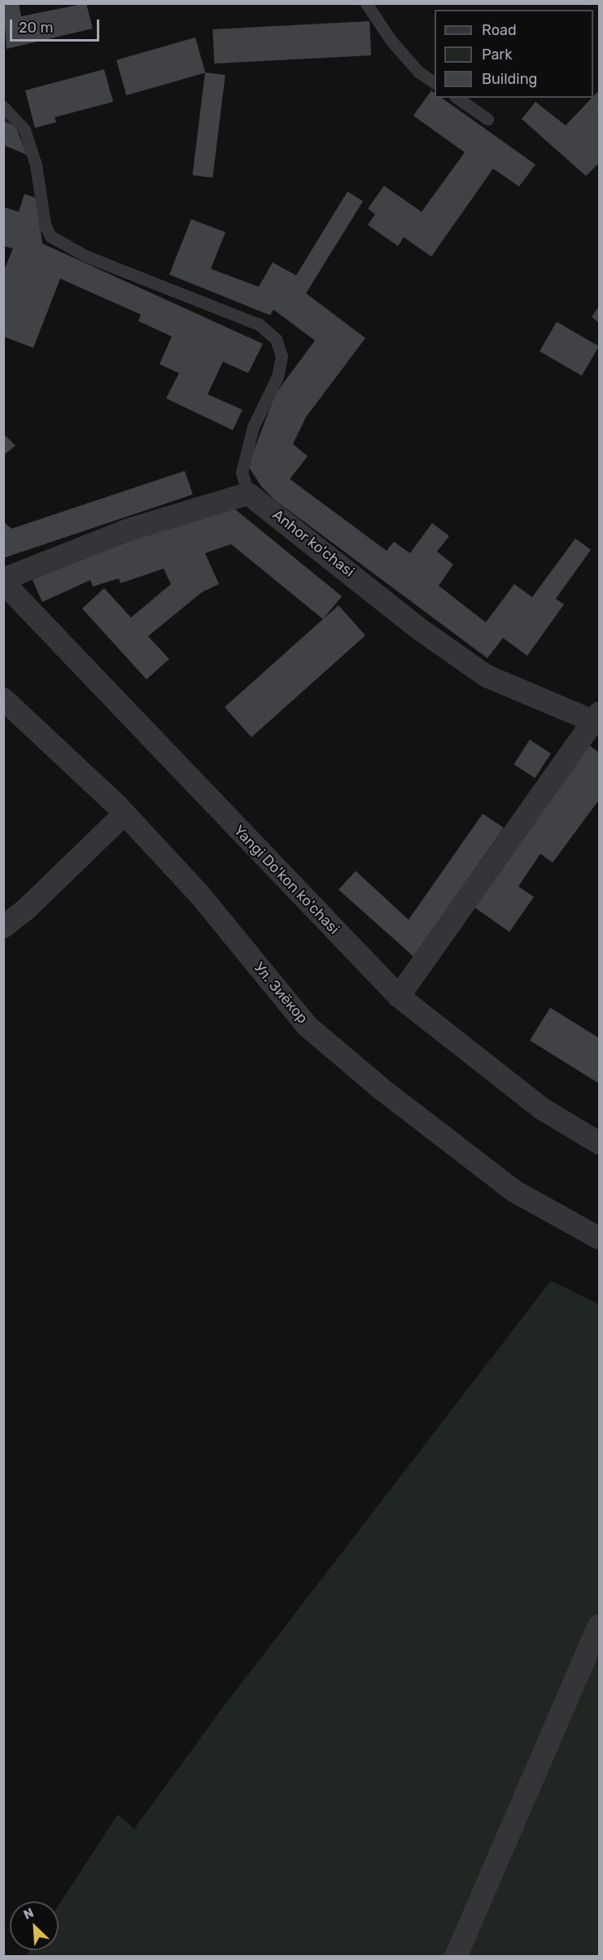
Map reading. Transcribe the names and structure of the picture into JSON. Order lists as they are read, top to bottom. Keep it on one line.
{"streets":{"street":["Anhor ko'chasi","Yangi Do'kon ko'chasi","Ул. Зиёкор"]},"legend":["Road","Park","Building"],"scale_bar":"20 m","north":"top left"}
